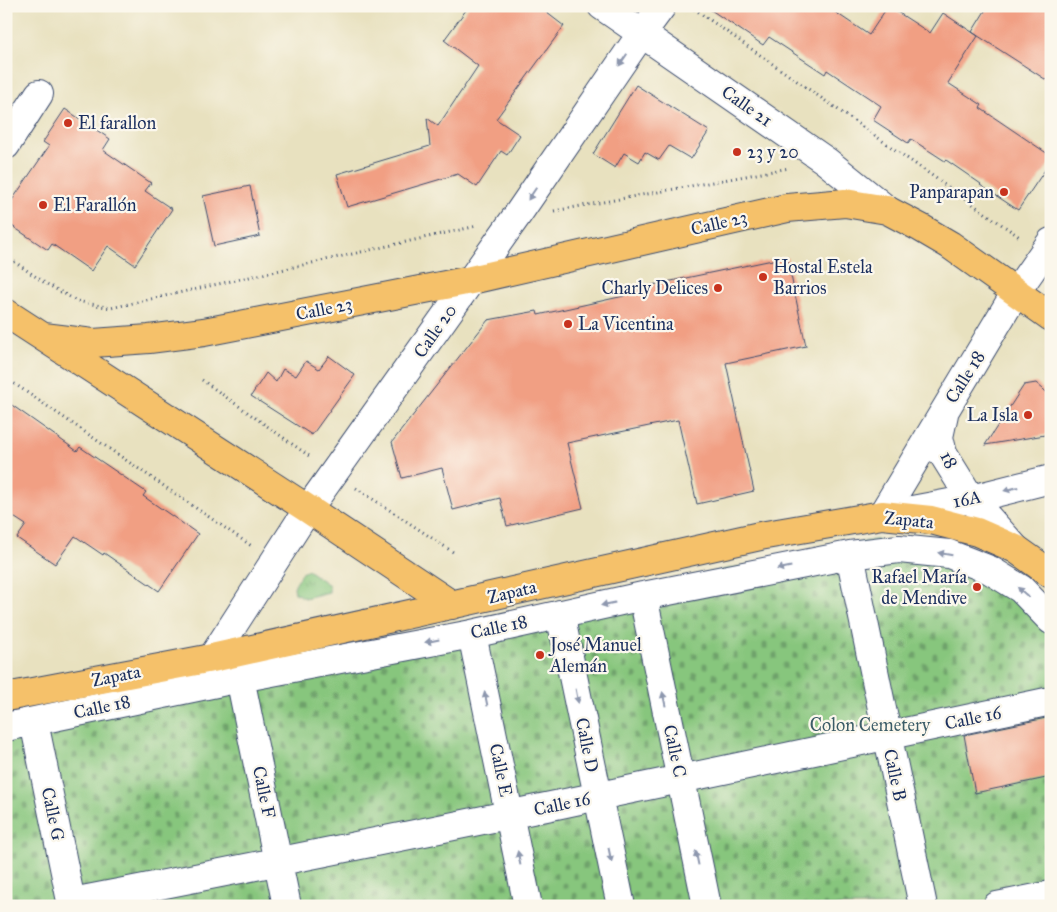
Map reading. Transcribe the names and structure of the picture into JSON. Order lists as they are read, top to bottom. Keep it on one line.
{"streets":{"main road":["Calle 23","Zapata"],"street":["Calle 21","Calle 20","Calle 18","18","16A","Calle 16","Calle D","Calle C","Calle E","Calle B","Calle F","Calle G"]},"crossings":[["Calle 21","Calle 23"],["Calle 21","Calle 20"],["Calle 23","Calle 20"],["Calle 23","Calle 18"],["Calle 20","Zapata"],["Calle 18","18"],["Calle 18","16A"],["Calle 18","Zapata"],["Calle 18","Calle D"],["Calle 18","Calle C"],["Calle 18","Calle E"],["Calle 18","Calle B"],["Calle 18","Calle F"],["Calle 18","Calle G"],["18","16A"],["18","Zapata"],["16A","Zapata"],["Calle 16","Calle D"],["Calle 16","Calle C"],["Calle 16","Calle E"],["Calle 16","Calle B"],["Calle 16","Calle F"],["Calle 16","Calle G"]],"one_way":["Calle 18","16A","Calle D","Calle C","Calle E"],"parks":["Colon Cemetery"],"places":["El farallon","23 y 20","Panparapan","El Farallón","Hostal Estela Barrios","Charly Delices","La Vicentina","La Isla","Rafael María de Mendive","José Manuel Alemán"]}
